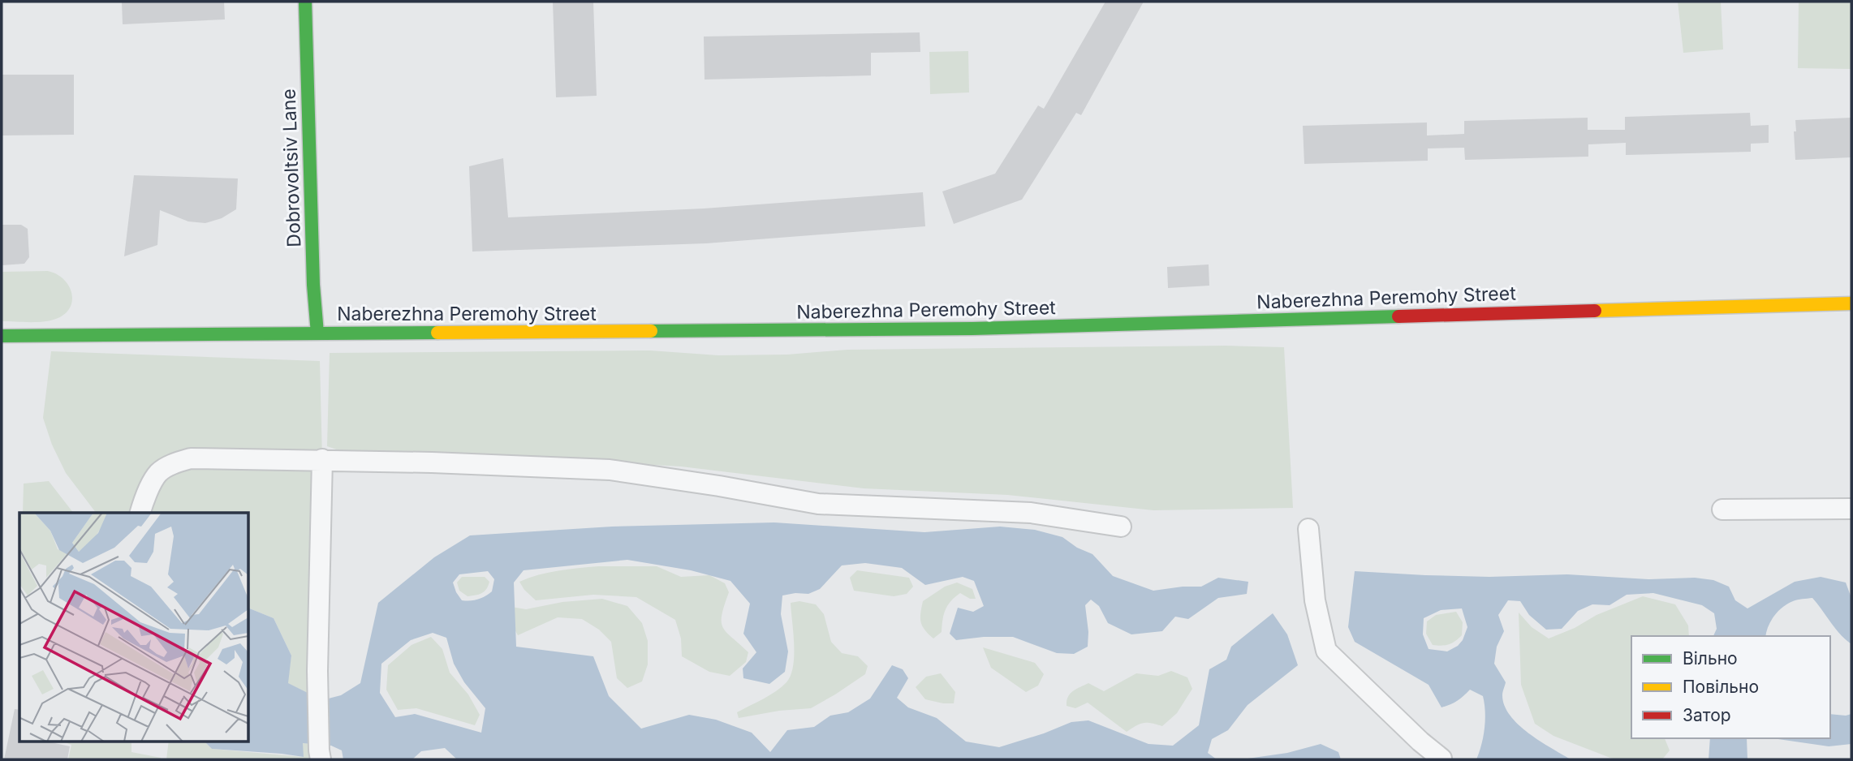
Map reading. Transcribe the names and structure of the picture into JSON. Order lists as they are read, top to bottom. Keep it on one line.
{"streets":{"main road":["Dobrovoltsiv Lane","Naberezhna Peremohy Street"]},"crossings":[["Dobrovoltsiv Lane","Naberezhna Peremohy Street"]],"legend":["Вільно","Повільно","Затор"]}
